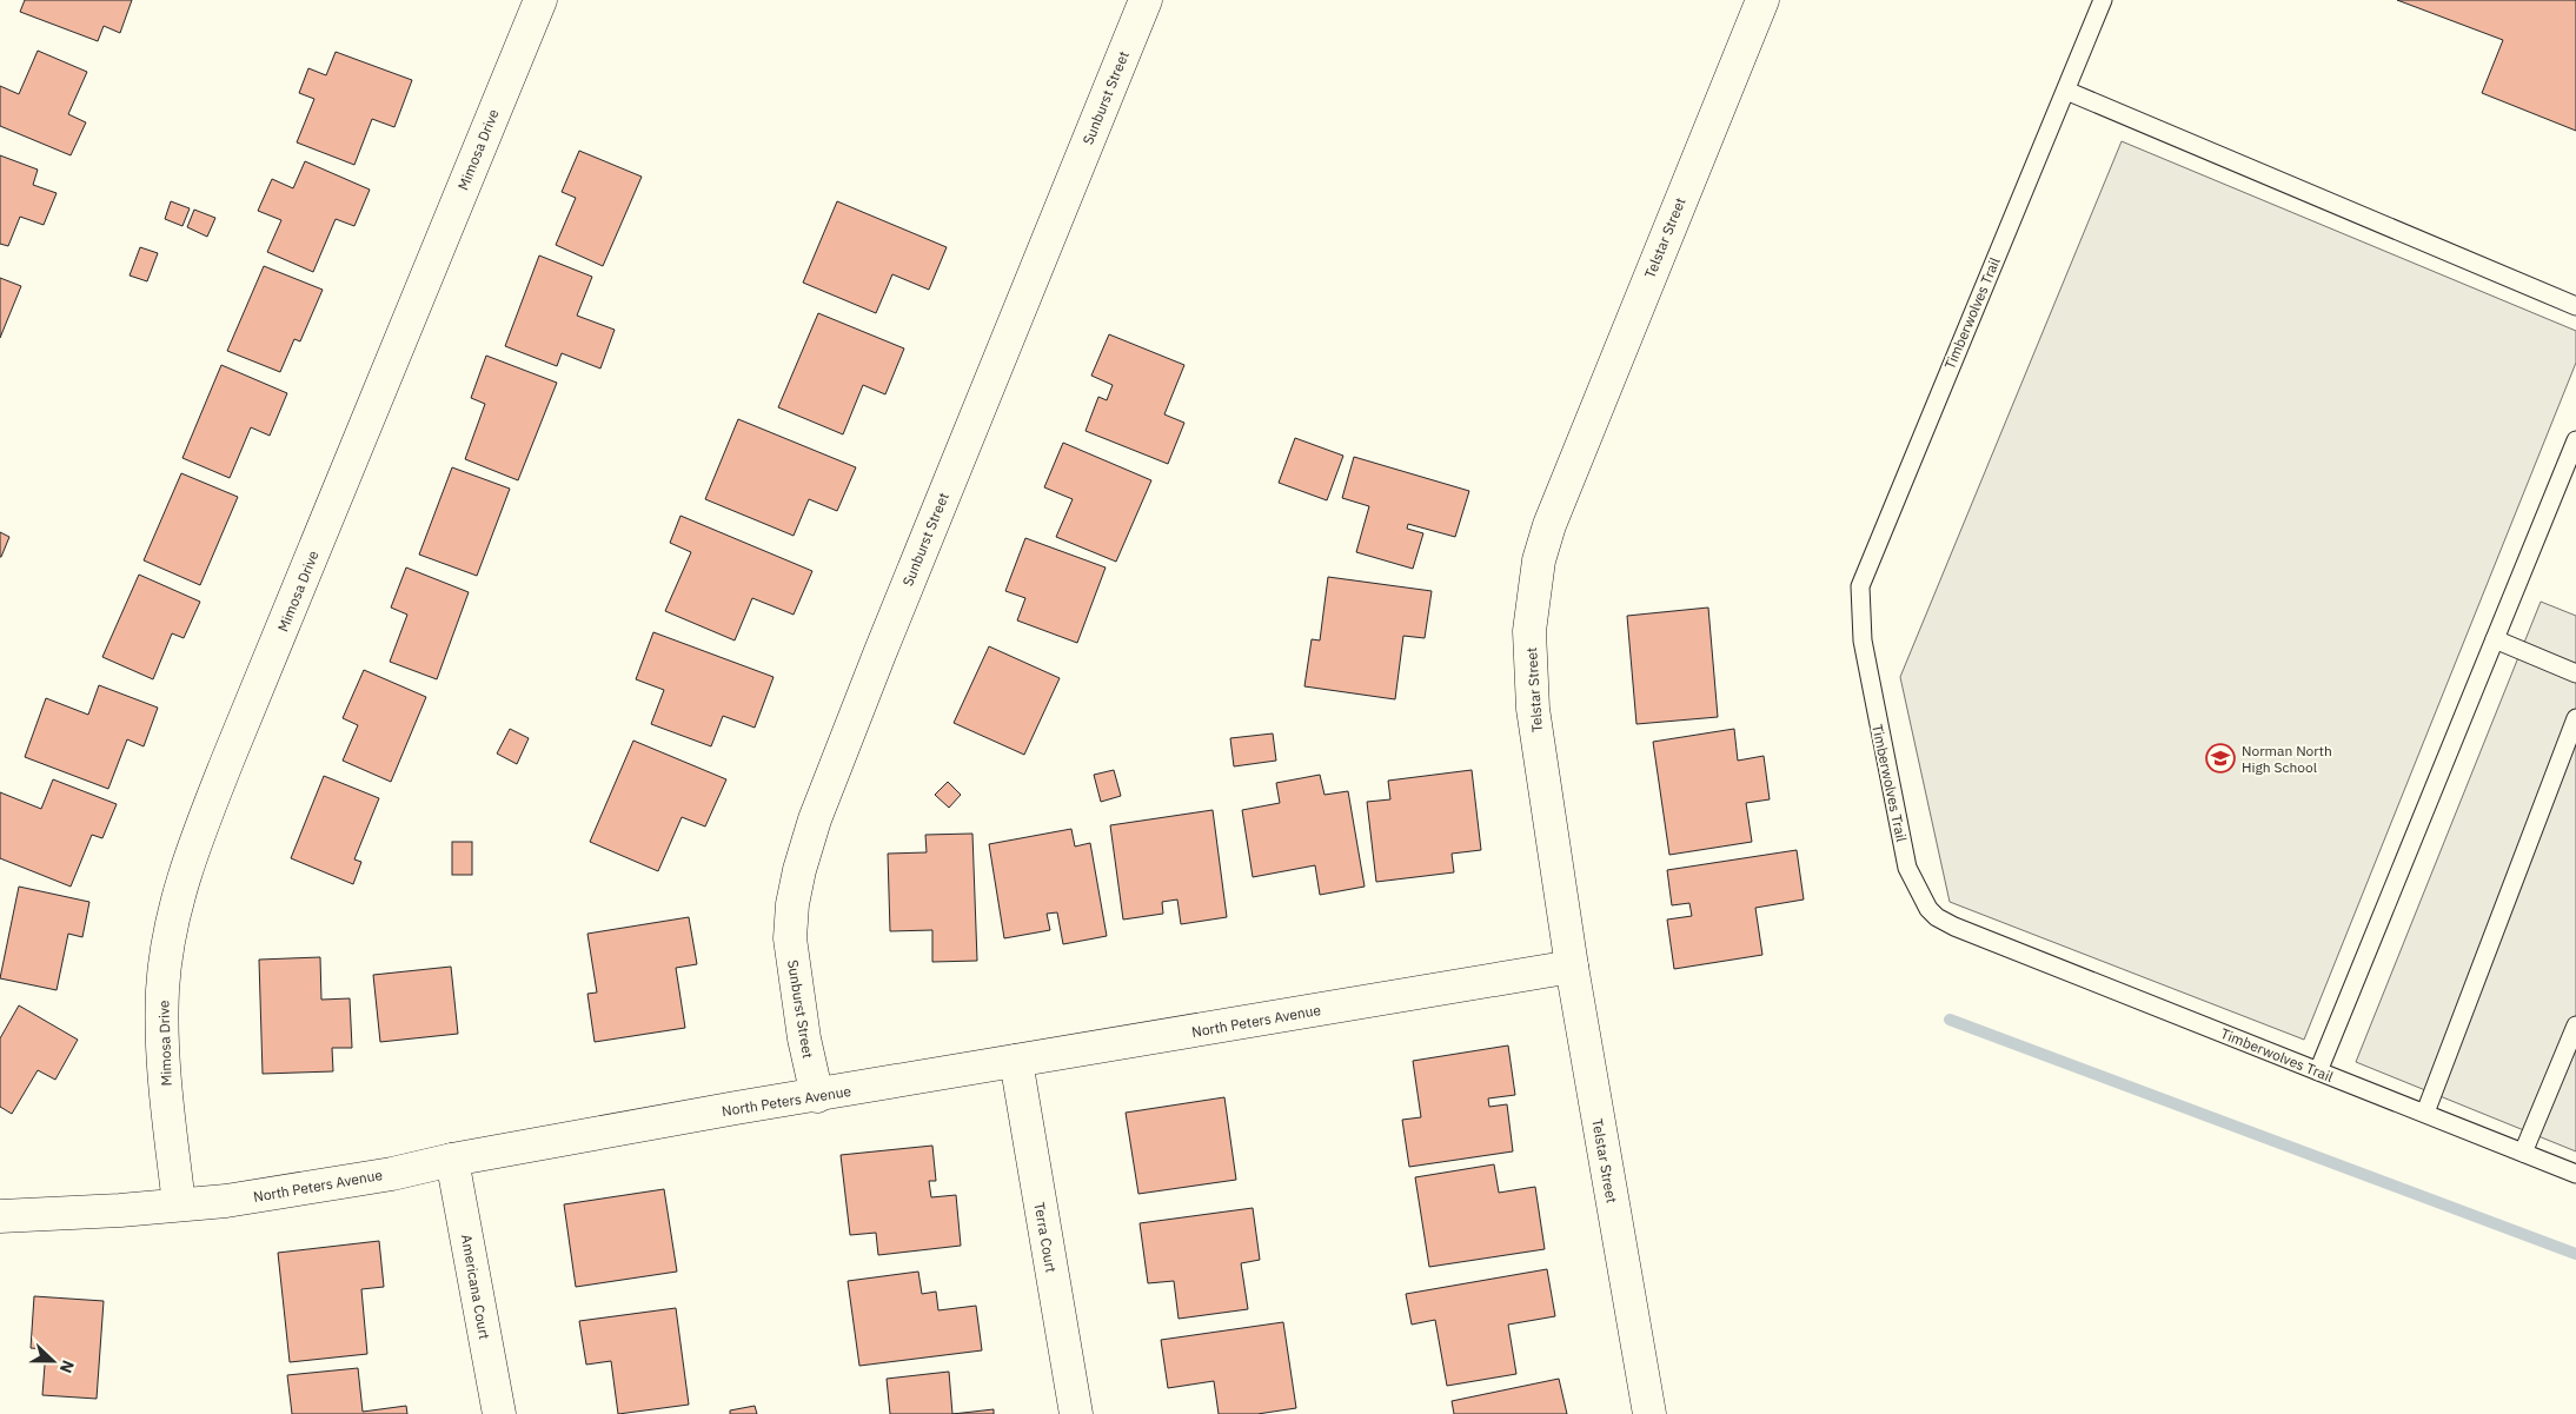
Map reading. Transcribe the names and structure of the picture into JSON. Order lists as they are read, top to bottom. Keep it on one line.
{"streets":{"street":["Sunburst Street","Mimosa Drive","Telstar Street","North Peters Avenue","Terra Court","Americana Court"],"lane":["Timberwolves Trail"]},"crossings":[["Sunburst Street","North Peters Avenue"],["Mimosa Drive","North Peters Avenue"],["Telstar Street","North Peters Avenue"],["North Peters Avenue","Terra Court"],["North Peters Avenue","Americana Court"]],"places":{"school or university":["Norman North High School"]},"north":"right"}
